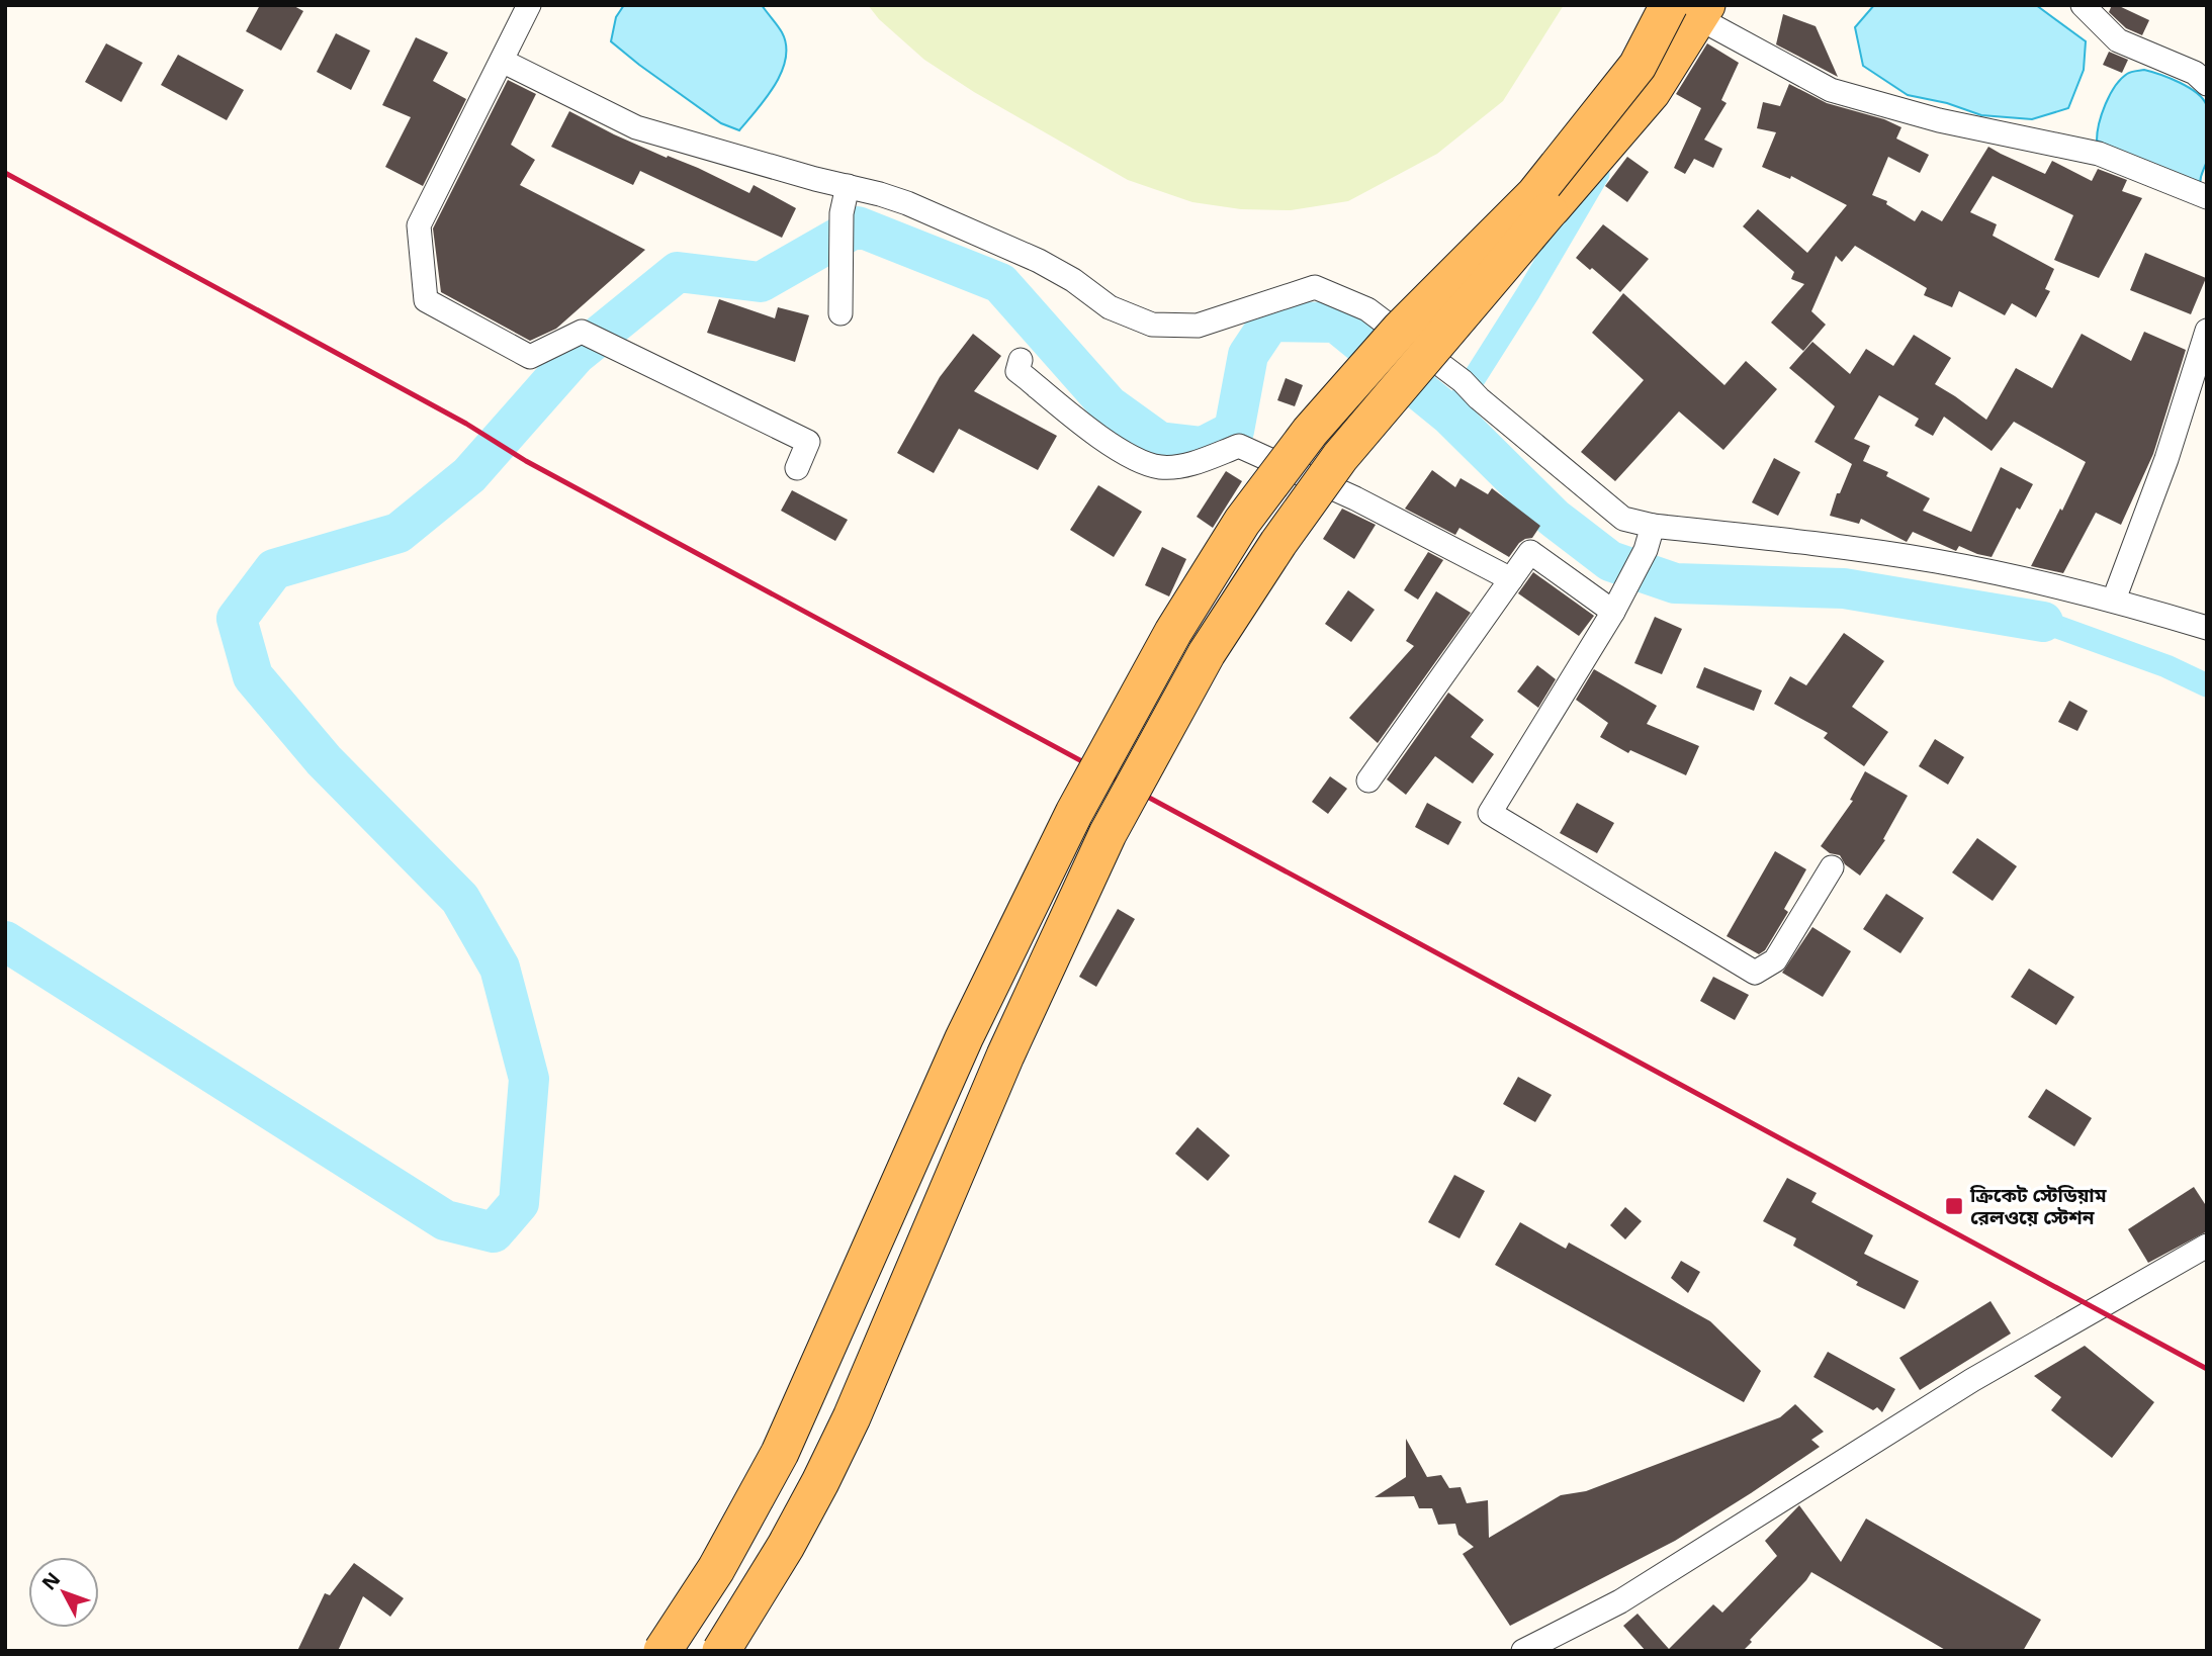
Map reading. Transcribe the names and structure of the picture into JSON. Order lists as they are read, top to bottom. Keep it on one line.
{"places":{"transit":["ক্রিকেট স্টেডিয়াম রেলওয়ে স্টেশন"]},"north":"top left"}
